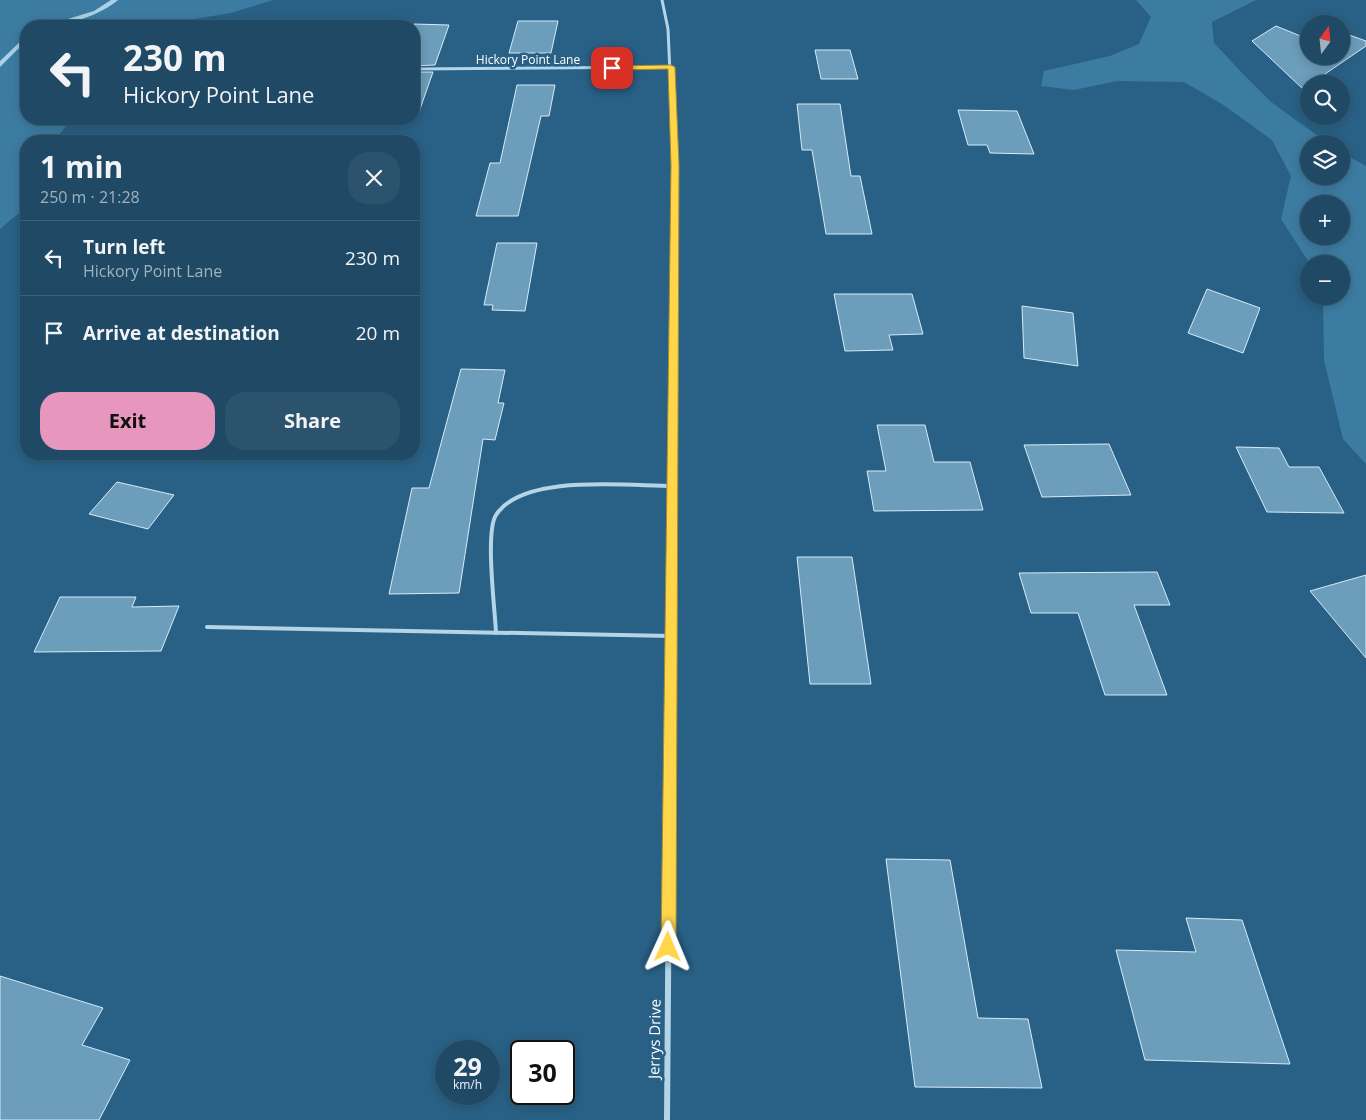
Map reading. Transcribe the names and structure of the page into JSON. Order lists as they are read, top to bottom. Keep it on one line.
{"streets":{"street":["Hickory Point Lane","Jerrys Drive"]},"crossings":[["Hickory Point Lane","Jerrys Drive"]],"north":"top","page":{"map_buttons":["+","−"],"turn":["230 m","Hickory Point Lane"],"heading":["1 min","250 m · 21:28"],"list":[{"name":"Turn left","note":"Hickory Point Lane","value":"230 m"},{"name":"Arrive at destination","value":"20 m"}],"buttons":["Exit","Share"],"speed":"29 km/h","limit":"30"}}
